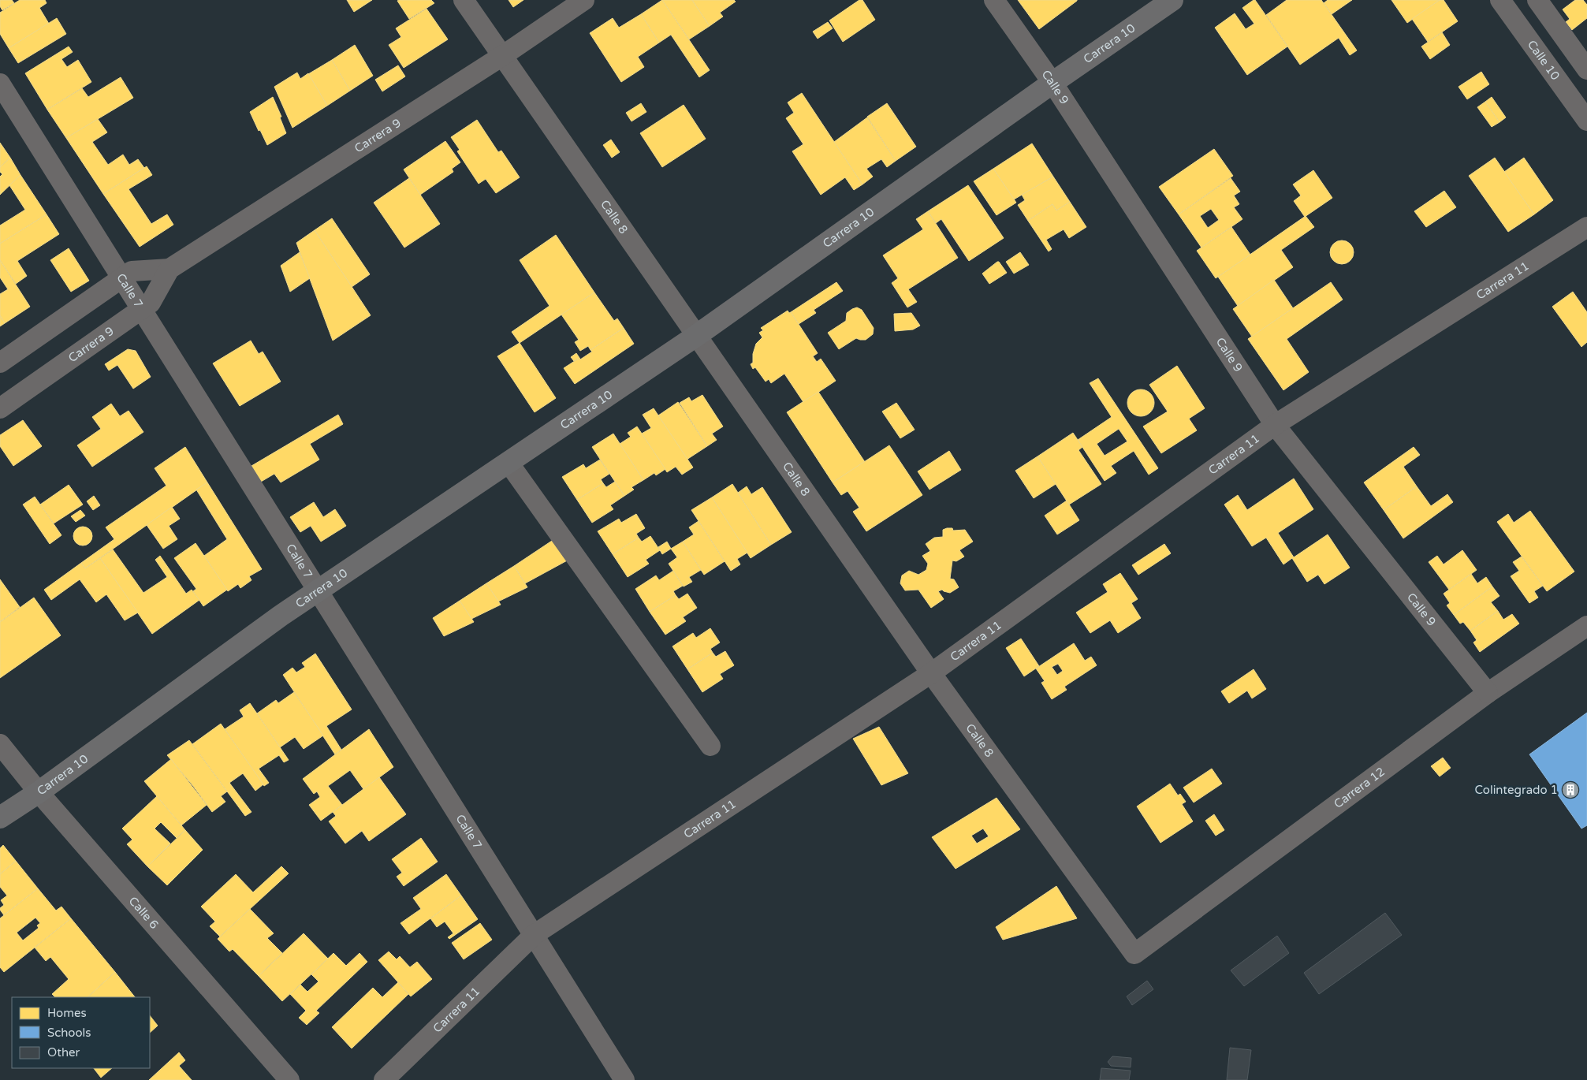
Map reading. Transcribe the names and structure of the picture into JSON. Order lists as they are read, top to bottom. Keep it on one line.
{"streets":{"street":["Carrera 10","Calle 10","Calle 9","Carrera 9","Calle 8","Carrera 11","Calle 7","Carrera 12","Calle 6"]},"crossings":[["Carrera 10","Calle 9"],["Carrera 10","Calle 8"],["Carrera 10","Calle 7"],["Carrera 10","Calle 6"],["Calle 9","Carrera 11"],["Calle 9","Carrera 12"],["Carrera 9","Calle 8"],["Carrera 9","Calle 7"],["Calle 8","Carrera 11"],["Calle 8","Carrera 12"],["Carrera 11","Calle 7"]],"places":{"building":["Colintegrado 1"]},"legend":["Homes","Schools","Other"]}
